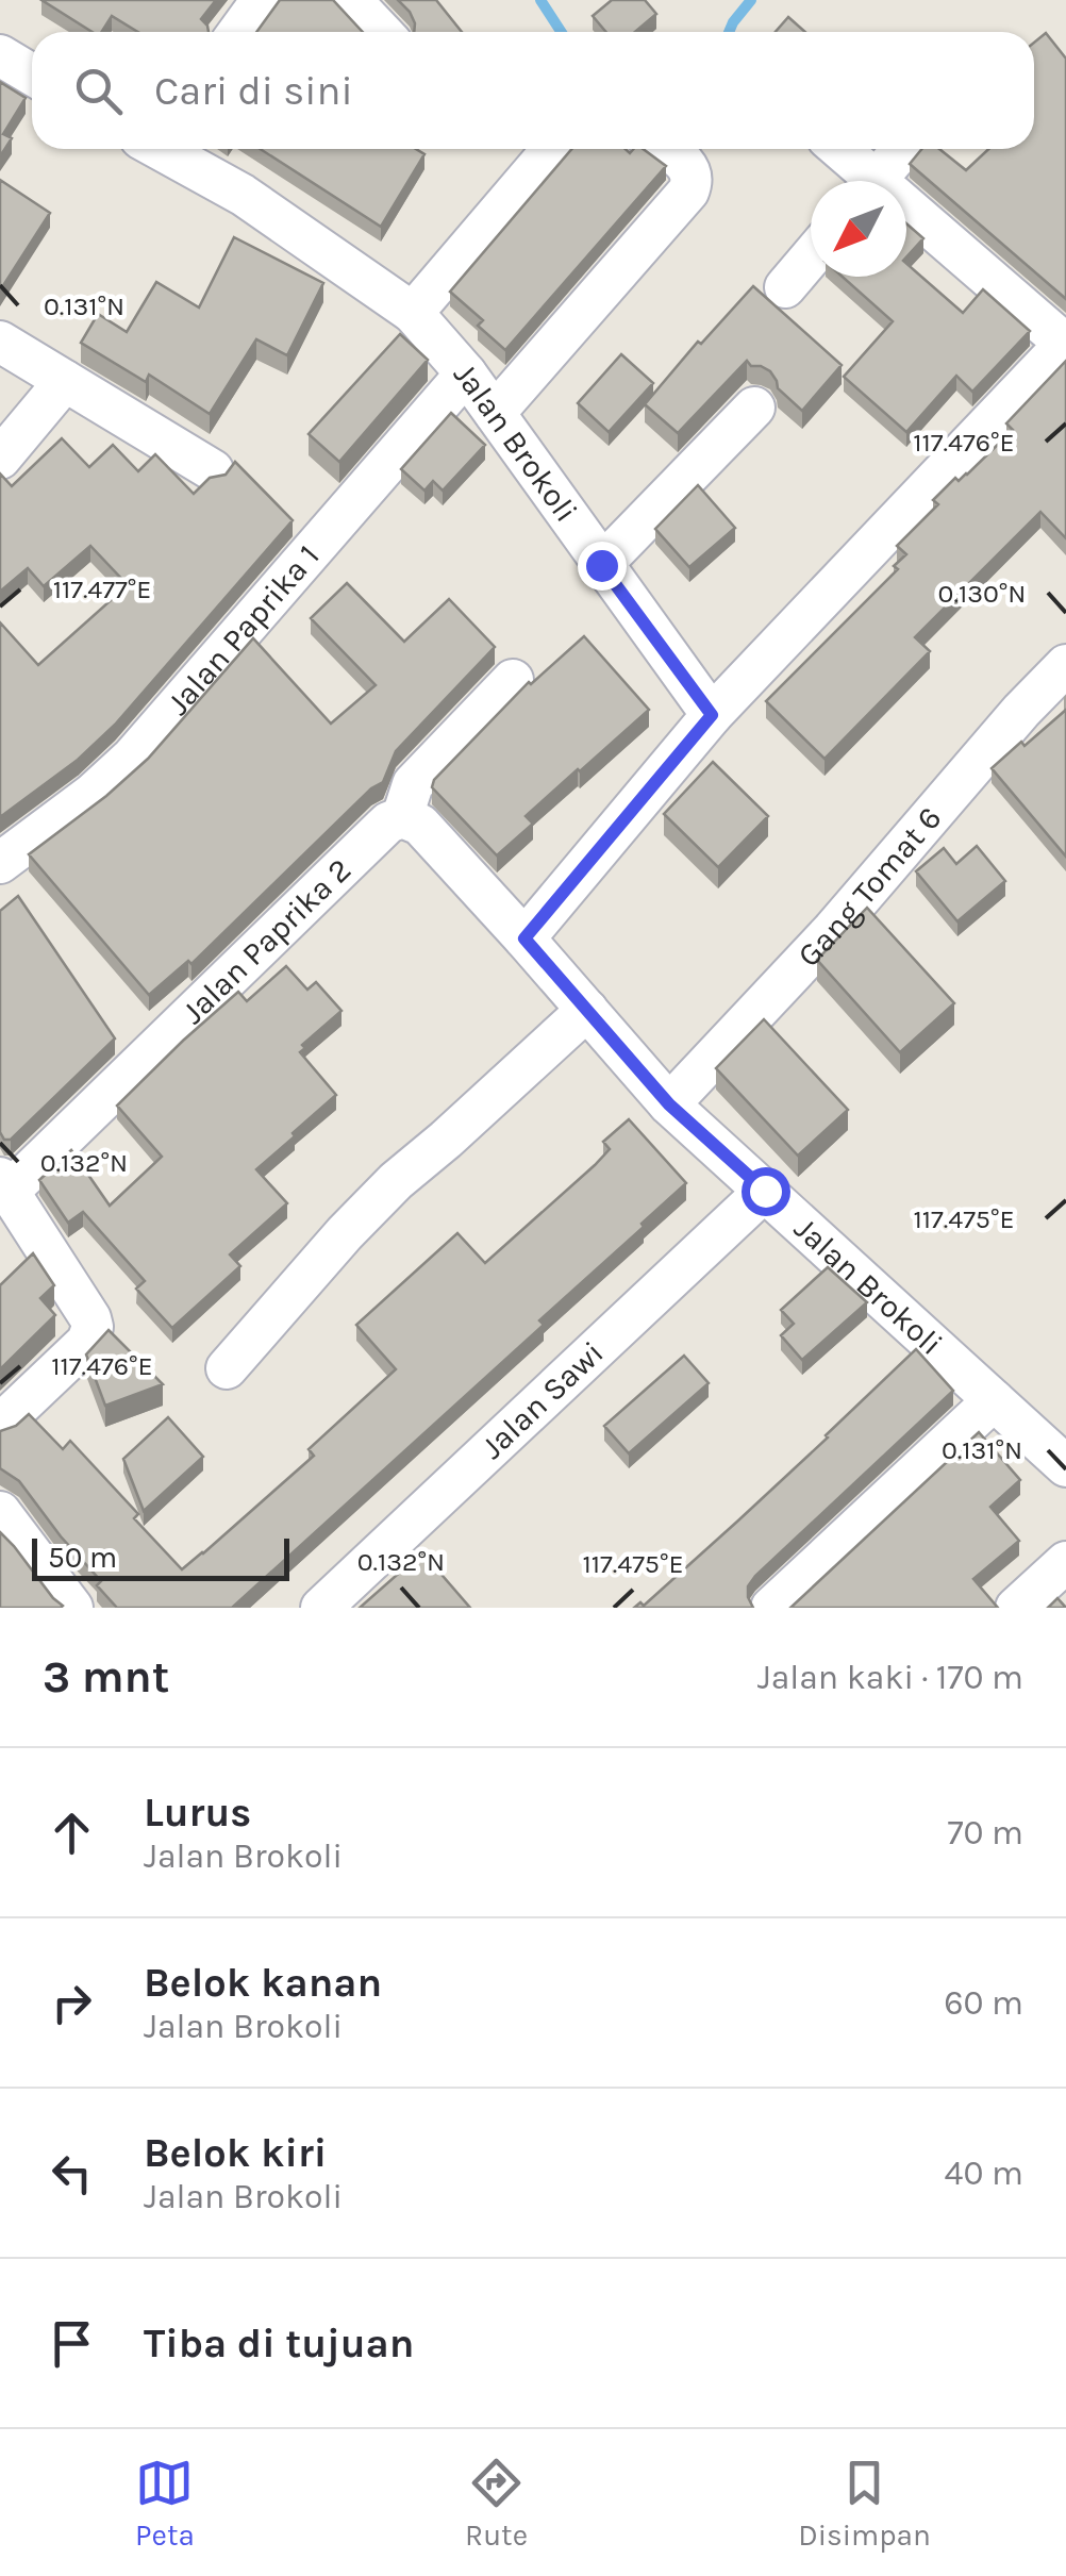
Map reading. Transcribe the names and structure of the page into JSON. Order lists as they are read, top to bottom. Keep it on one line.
{"streets":{"street":["Jalan Brokoli","Jalan Paprika 1","Gang Tomat 6","Jalan Paprika 2","Jalan Sawi"]},"crossings":[["Jalan Brokoli","Jalan Paprika 1"],["Jalan Brokoli","Gang Tomat 6"],["Jalan Brokoli","Jalan Sawi"]],"scale_bar":"50 m","north":"bottom left","page":{"search":"Cari di sini","scale":"50 m","heading":["3 mnt","Jalan kaki · 170 m"],"list":[["Lurus","Jalan Brokoli","70 m"],["Belok kanan","Jalan Brokoli","60 m"],["Belok kiri","Jalan Brokoli","40 m"],"Tiba di tujuan"],"nav":["Peta","Rute","Disimpan"]},"coordinates":["0.131°N","117.476°E","117.477°E","0.130°N","0.132°N","117.475°E"]}
